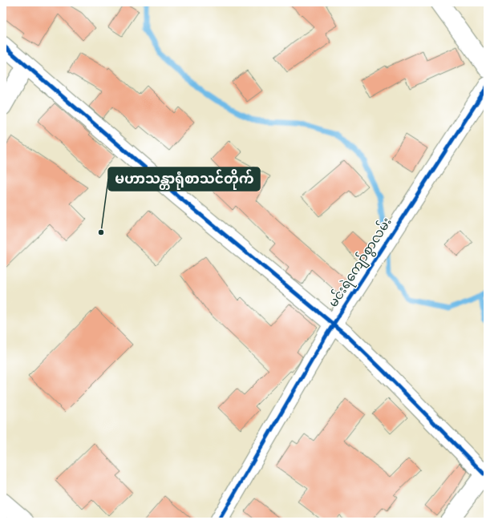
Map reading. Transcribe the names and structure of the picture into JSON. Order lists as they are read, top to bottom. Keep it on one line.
{"streets":{"street":["မင်းရဲကျော်စွာလမ်း"]},"places":["မဟာသန္တာရုံစာသင်တိုက်"]}
